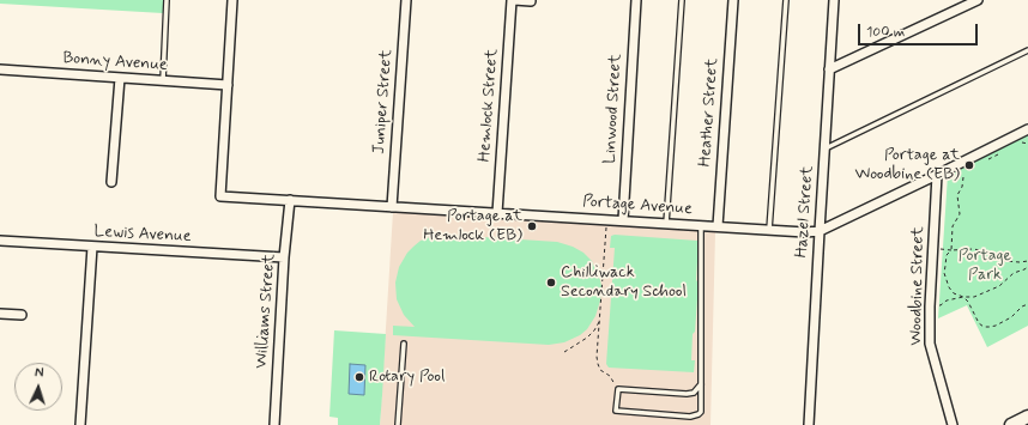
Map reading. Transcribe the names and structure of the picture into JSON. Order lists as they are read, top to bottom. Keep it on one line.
{"streets":{"street":["Bonny Avenue","Juniper Street","Hemlock Street","Linwood Street","Heather Street","Portage Avenue","Hazel Street","Lewis Avenue","Woodbine Street","Williams Street"]},"crossings":[["Bonny Avenue","Portage Avenue"],["Juniper Street","Portage Avenue"],["Hemlock Street","Portage Avenue"],["Linwood Street","Portage Avenue"],["Heather Street","Portage Avenue"],["Portage Avenue","Hazel Street"],["Portage Avenue","Woodbine Street"],["Portage Avenue","Williams Street"],["Lewis Avenue","Williams Street"]],"parks":["Portage Park"],"places":["Portage at Woodbine (EB)","Portage at Hemlock (EB)","Chilliwack Secondary School","Rotary Pool"],"scale_bar":"100 m","north":"top"}
